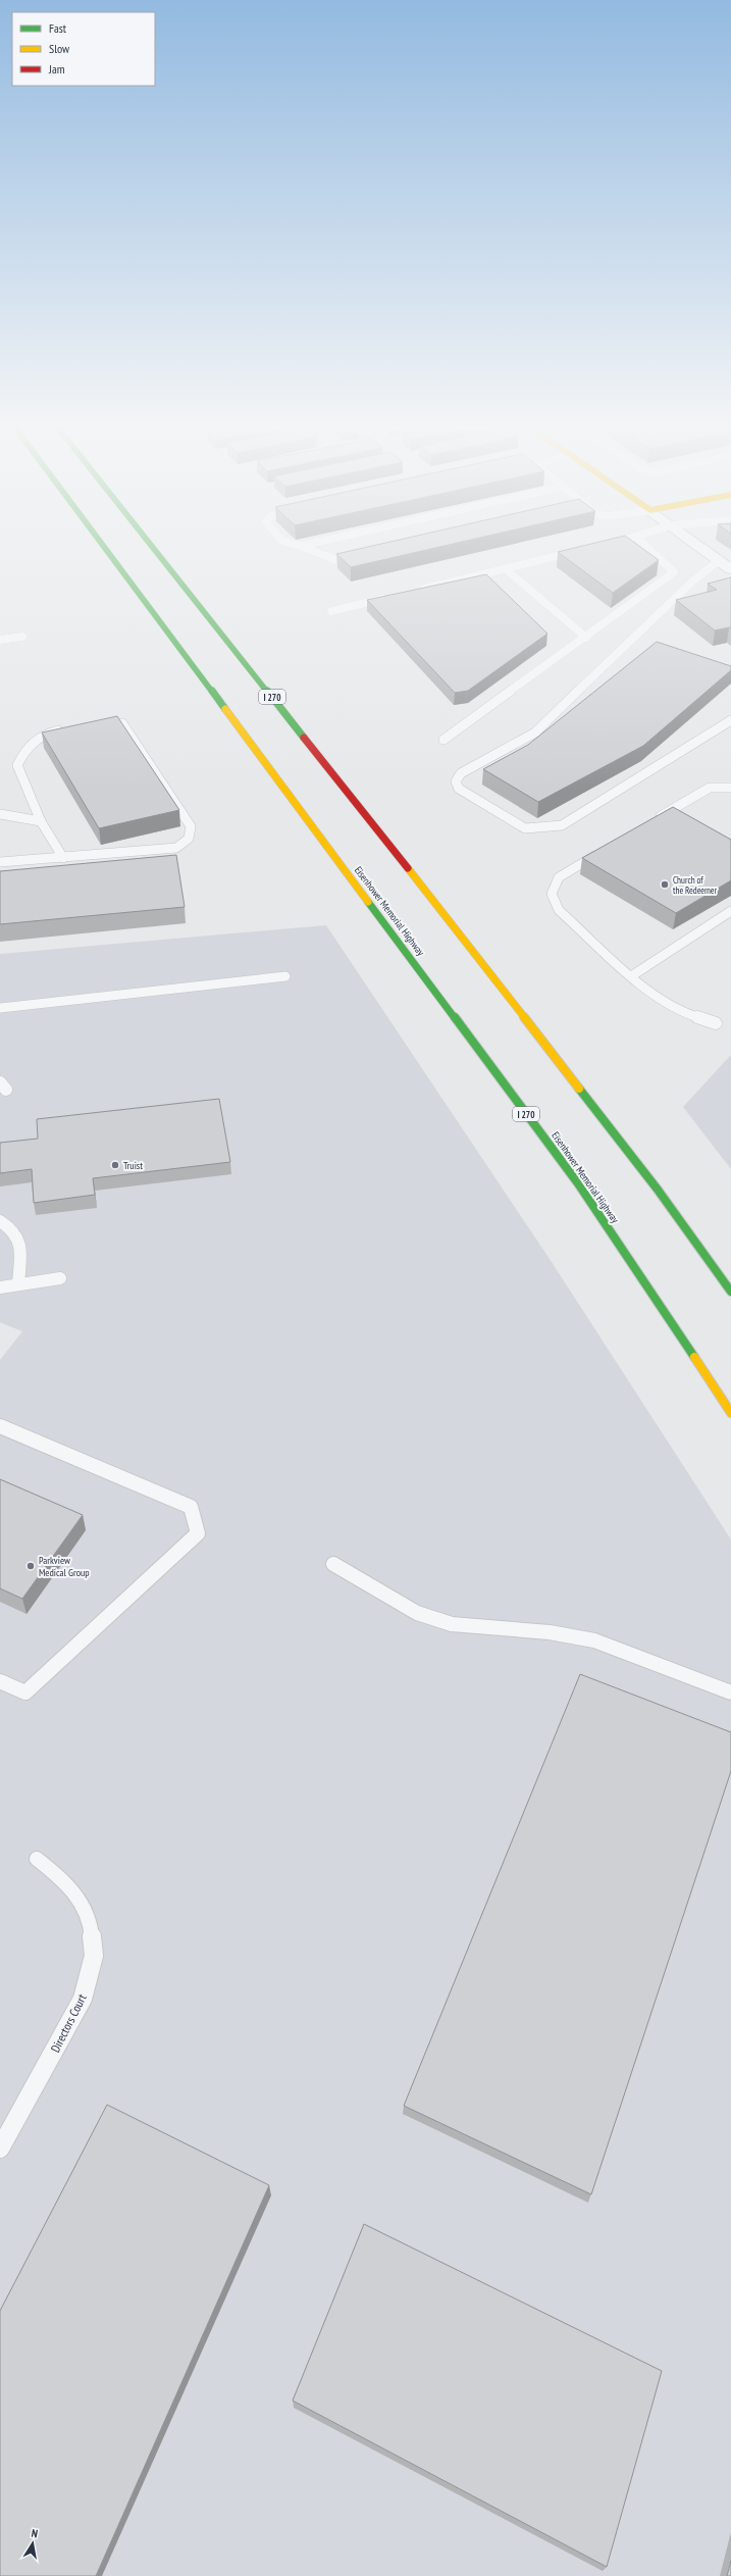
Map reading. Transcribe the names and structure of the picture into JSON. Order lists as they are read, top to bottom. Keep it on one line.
{"streets":{"main road":["I 270","Eisenhower Memorial Highway"],"lane":["Directors Court"]},"places":["Church of the Redeemer","Truist","Parkview Medical Group"],"legend":["Fast","Slow","Jam"],"north":"top"}
